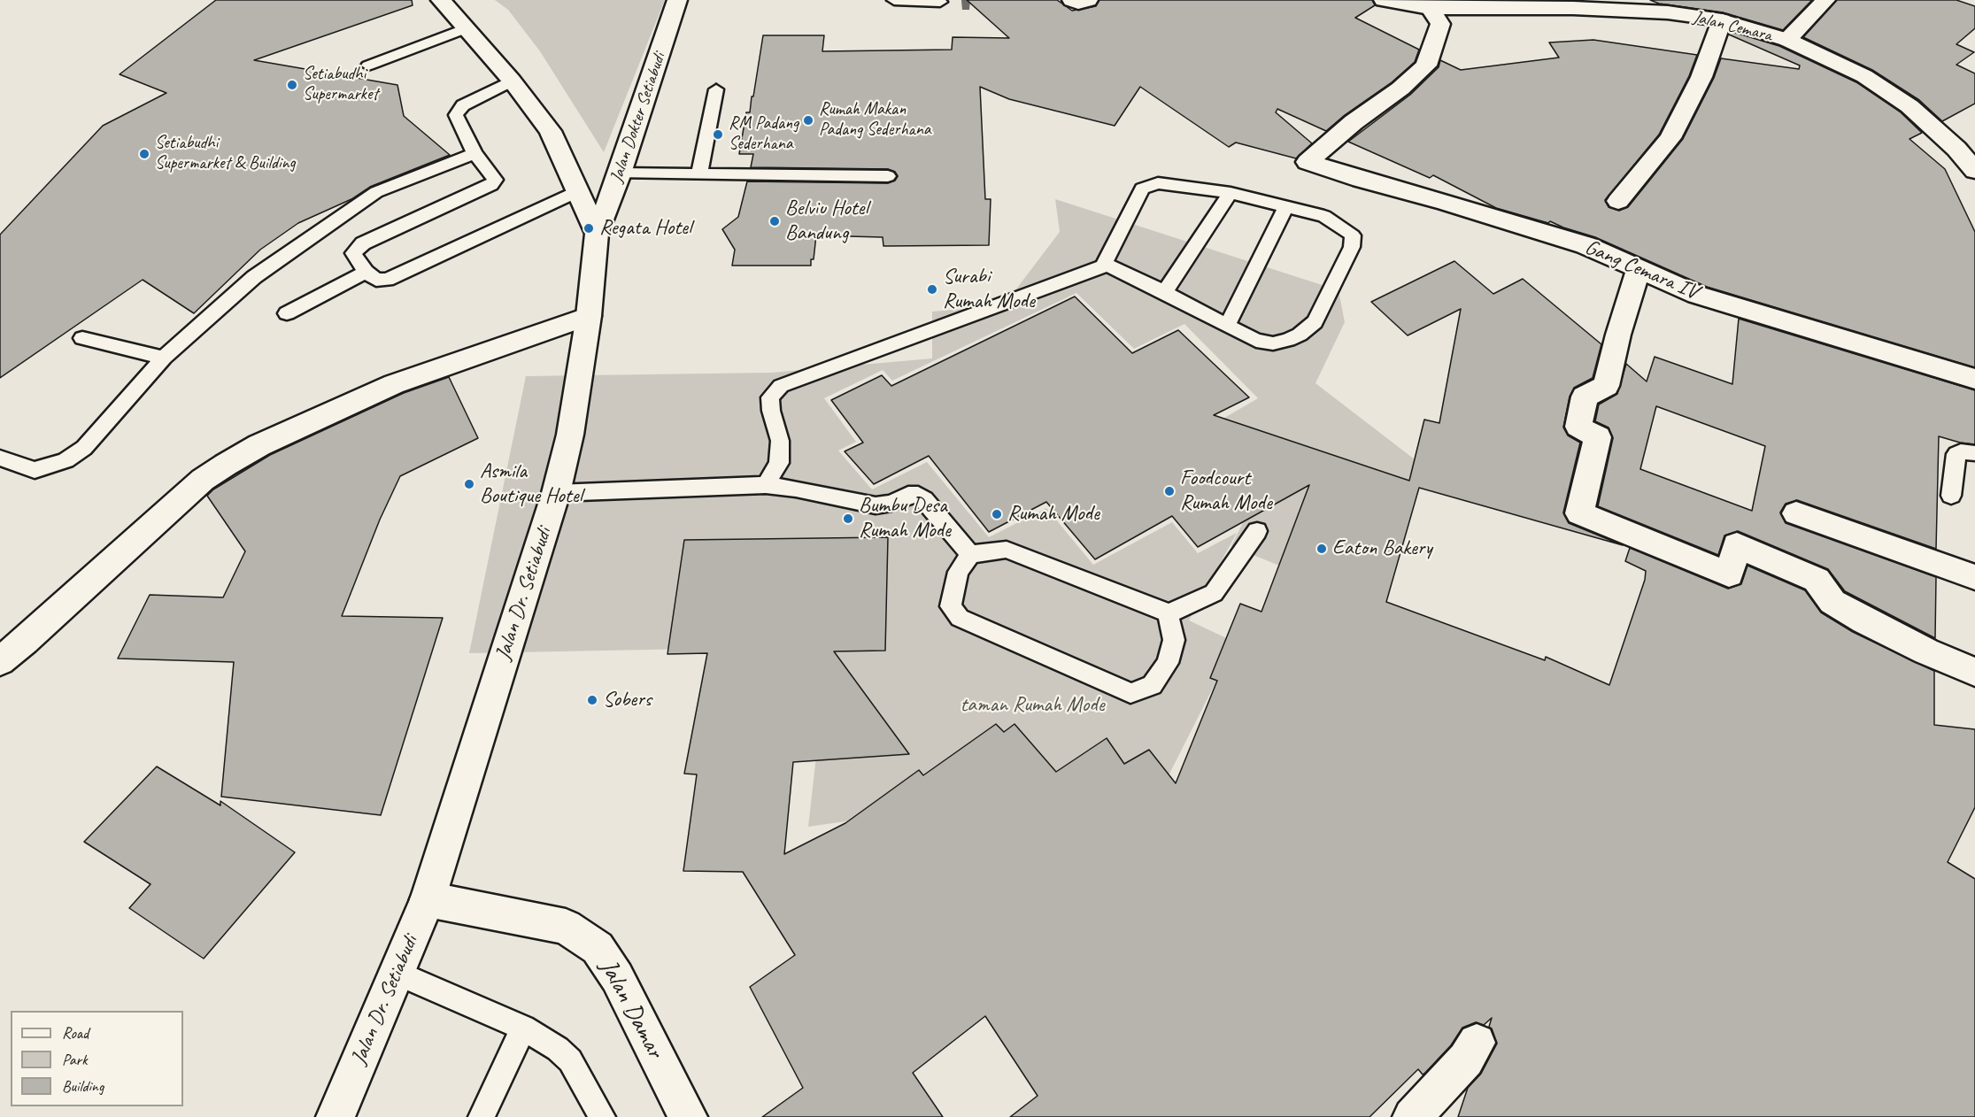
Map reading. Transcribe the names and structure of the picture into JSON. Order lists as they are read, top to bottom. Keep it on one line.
{"streets":{"street":["Jalan Cemara","Jalan Dokter Setiabudi","Gang Cemara IV","Jalan Dr. Setiabudi","Jalan Damar"]},"crossings":[["Jalan Cemara","Gang Cemara IV"],["Jalan Dokter Setiabudi","Jalan Dr. Setiabudi"],["Jalan Dr. Setiabudi","Jalan Damar"]],"parks":["taman Rumah Mode"],"places":["Setiabudhi Supermarket","Rumah Makan Padang Sederhana","RM Padang Sederhana","Setiabudhi Supermarket & Building","Belviu Hotel Bandung","Regata Hotel","Surabi Rumah Mode","Asmila Boutique Hotel","Foodcourt Rumah Mode","Rumah Mode","Bumbu Desa Rumah Mode","Eaton Bakery","Sobers"],"legend":["Road","Park","Building"]}
